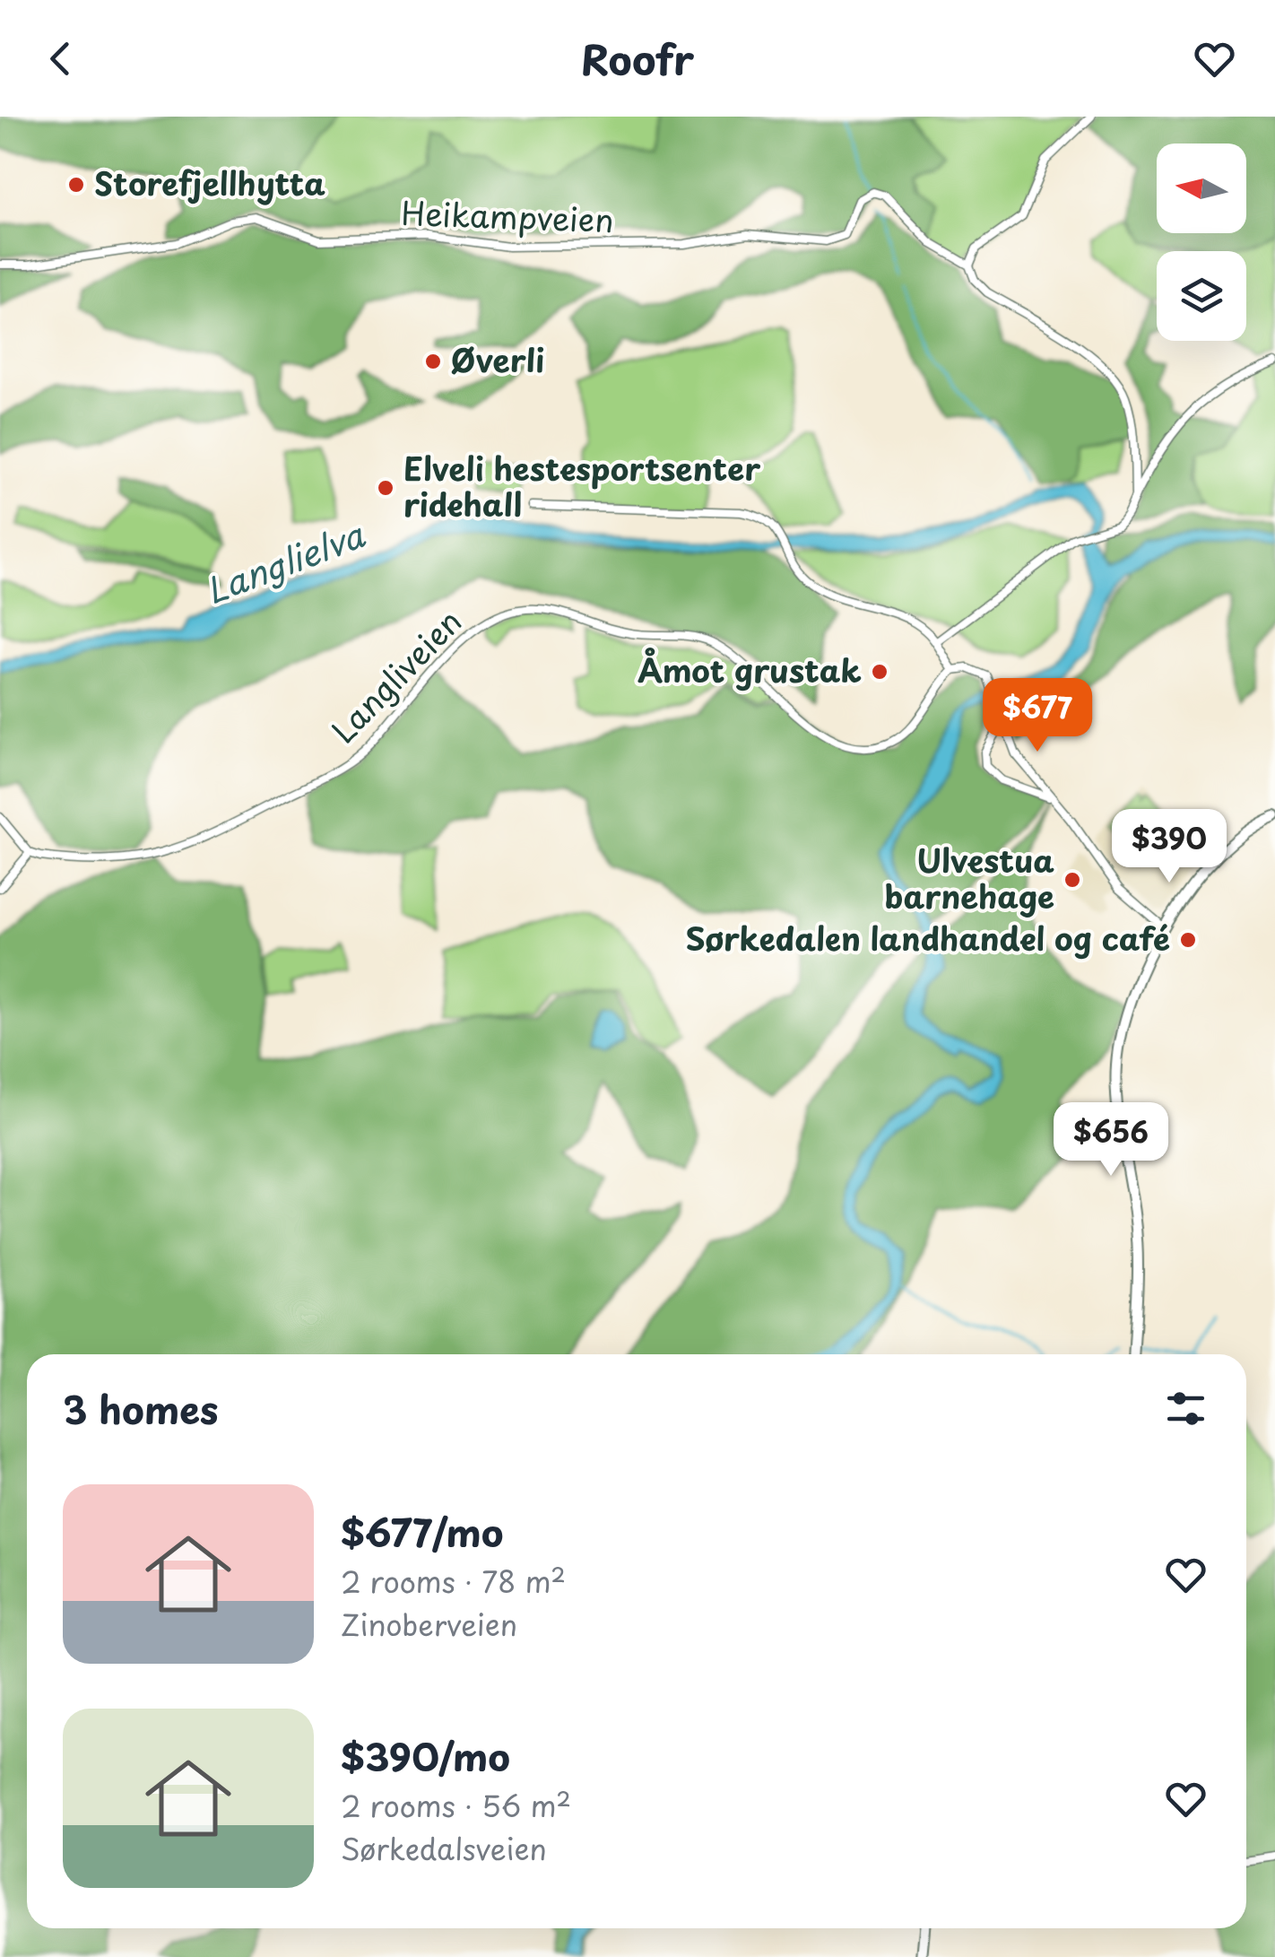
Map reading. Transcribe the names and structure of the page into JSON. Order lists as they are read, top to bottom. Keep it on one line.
{"streets":{"street":["Heikampveien","Langliveien"]},"water":["Langlielva"],"places":["Storefjellhytta","Øverli","Elveli hestesportsenter ridehall","Åmot grustak","Ulvestua barnehage","Sørkedalen landhandel og café"],"north":"left","page":{"header":"Roofr","price":["$677","$390","$656"],"heading":"3 homes","list":[{"name":"$677/mo","note":"2 rooms · 78 m² · Zinoberveien"},{"name":"$390/mo","note":"2 rooms · 56 m² · Sørkedalsveien"}]}}
